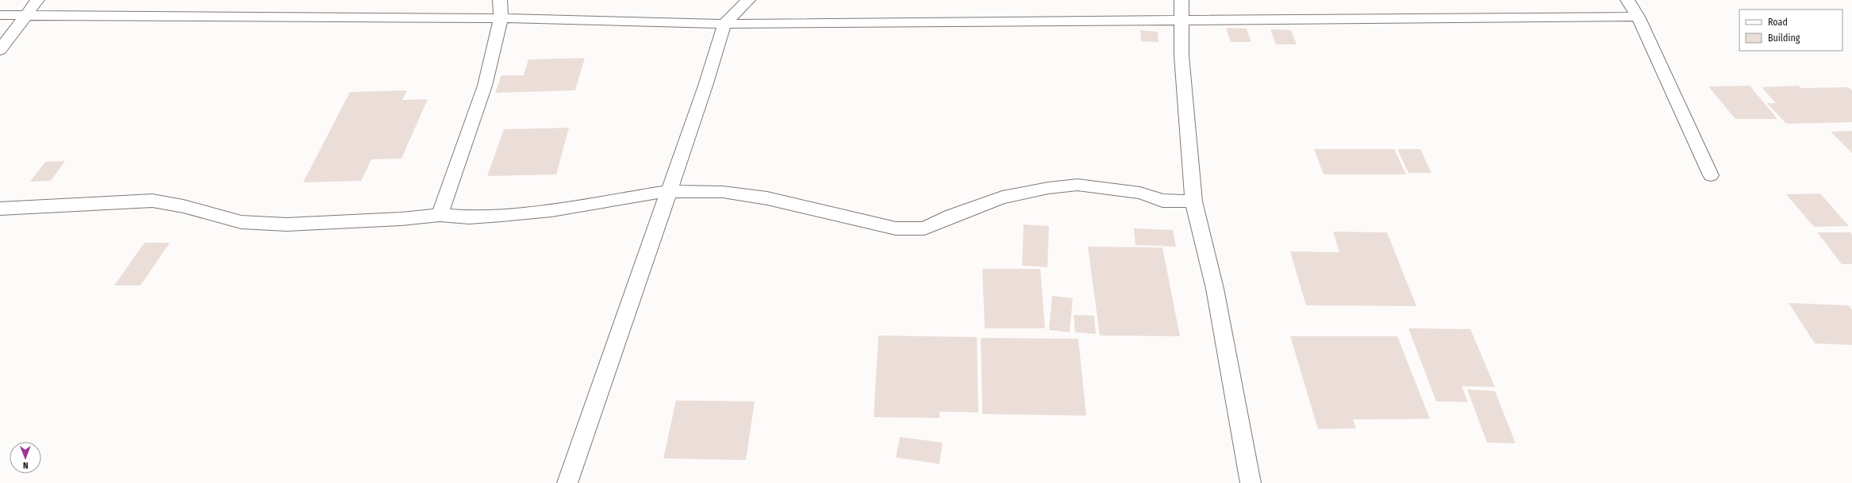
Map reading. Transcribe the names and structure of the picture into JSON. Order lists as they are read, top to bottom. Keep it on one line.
{"legend":["Road","Building"],"north":"bottom"}
